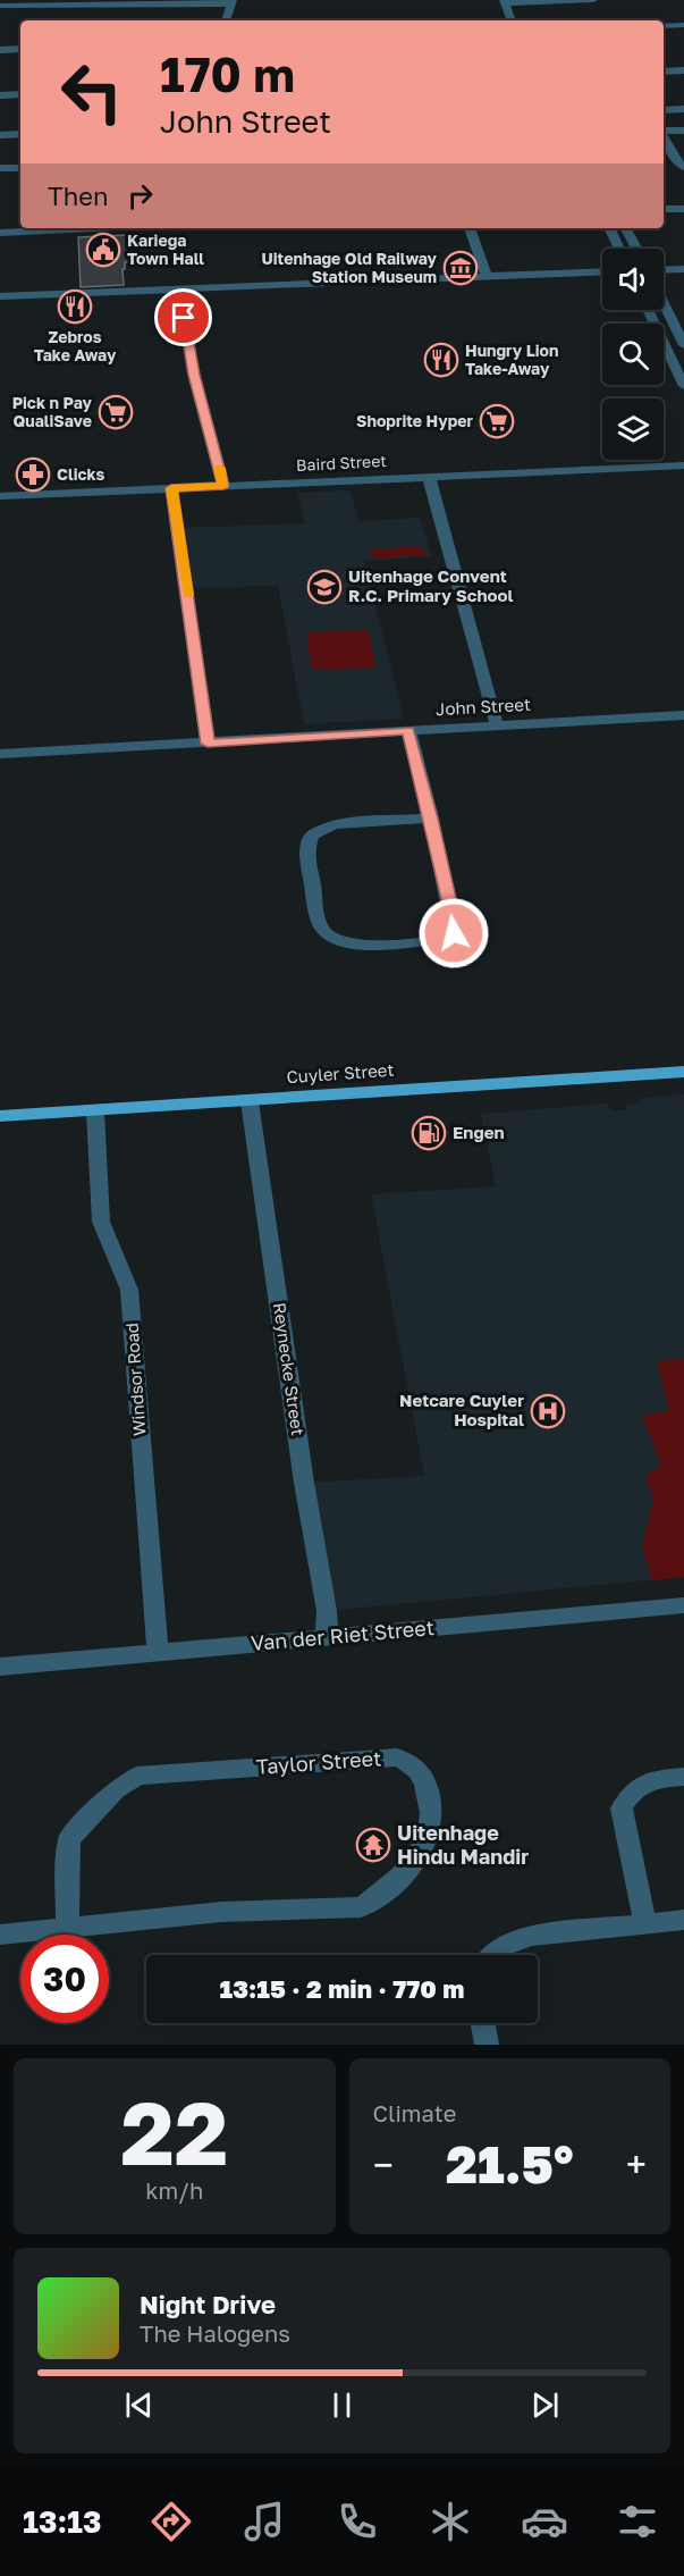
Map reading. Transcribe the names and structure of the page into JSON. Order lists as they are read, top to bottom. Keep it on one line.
{"streets":{"main road":["Cuyler Street"],"street":["Baird Street","John Street","Reynecke Street","Windsor Road","Van der Riet Street","Taylor Street"]},"crossings":[["Cuyler Street","Reynecke Street"],["Cuyler Street","Windsor Road"],["Reynecke Street","Van der Riet Street"],["Windsor Road","Van der Riet Street"]],"places":{"public building":["Kariega Town Hall"],"museum":["Uitenhage Old Railway Station Museum"],"restaurant":["Zebros Take Away","Hungry Lion Take-Away"],"supermarket":["Pick n Pay QualiSave","Shoprite Hyper"],"pharmacy":["Clicks"],"school or university":["Uitenhage Convent R.C. Primary School"],"fuel station":["Engen"],"hospital":["Netcare Cuyler Hospital"],"temple":["Uitenhage Hindu Mandir"]},"page":{"turn":["170 m","John Street"],"then":"Then","limit":"30","trip":"13:15 · 2 min · 770 m","tile":[["22","km/h"],"Climate"],"heat":["−","21.5°","+"],"song":["Night Drive","The Halogens"],"tabs":"13:13"}}
